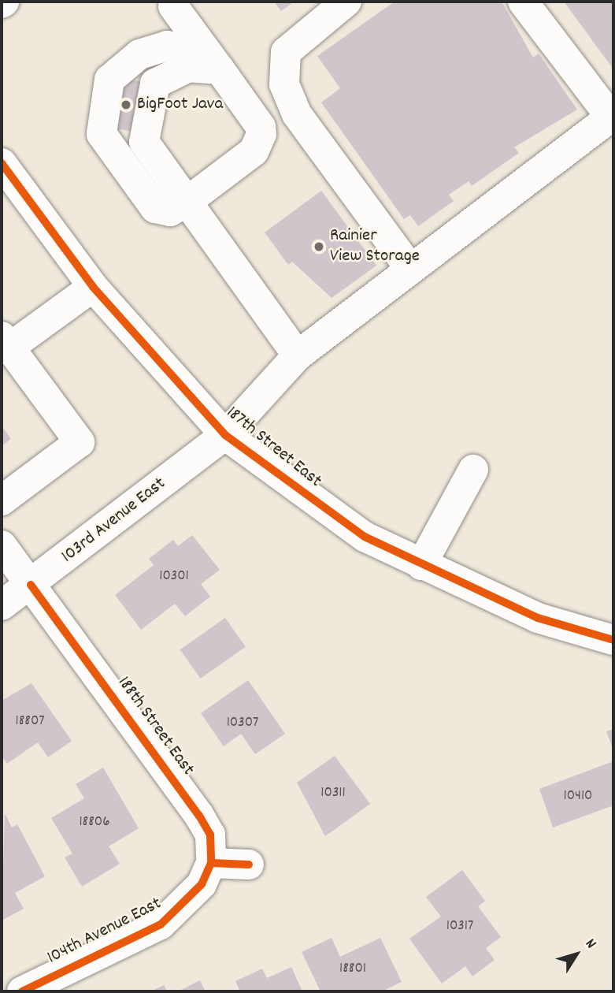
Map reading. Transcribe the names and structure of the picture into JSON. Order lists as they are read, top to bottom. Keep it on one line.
{"streets":{"street":["187th Street East","103rd Avenue East","188th Street East","104th Avenue East"]},"crossings":[["187th Street East","103rd Avenue East"],["103rd Avenue East","188th Street East"],["188th Street East","104th Avenue East"]],"places":["BigFoot Java","Rainier View Storage"],"house_numbers":["10301","18807","10307","10311","10410","18806","10317","18801"],"north":"top right"}
